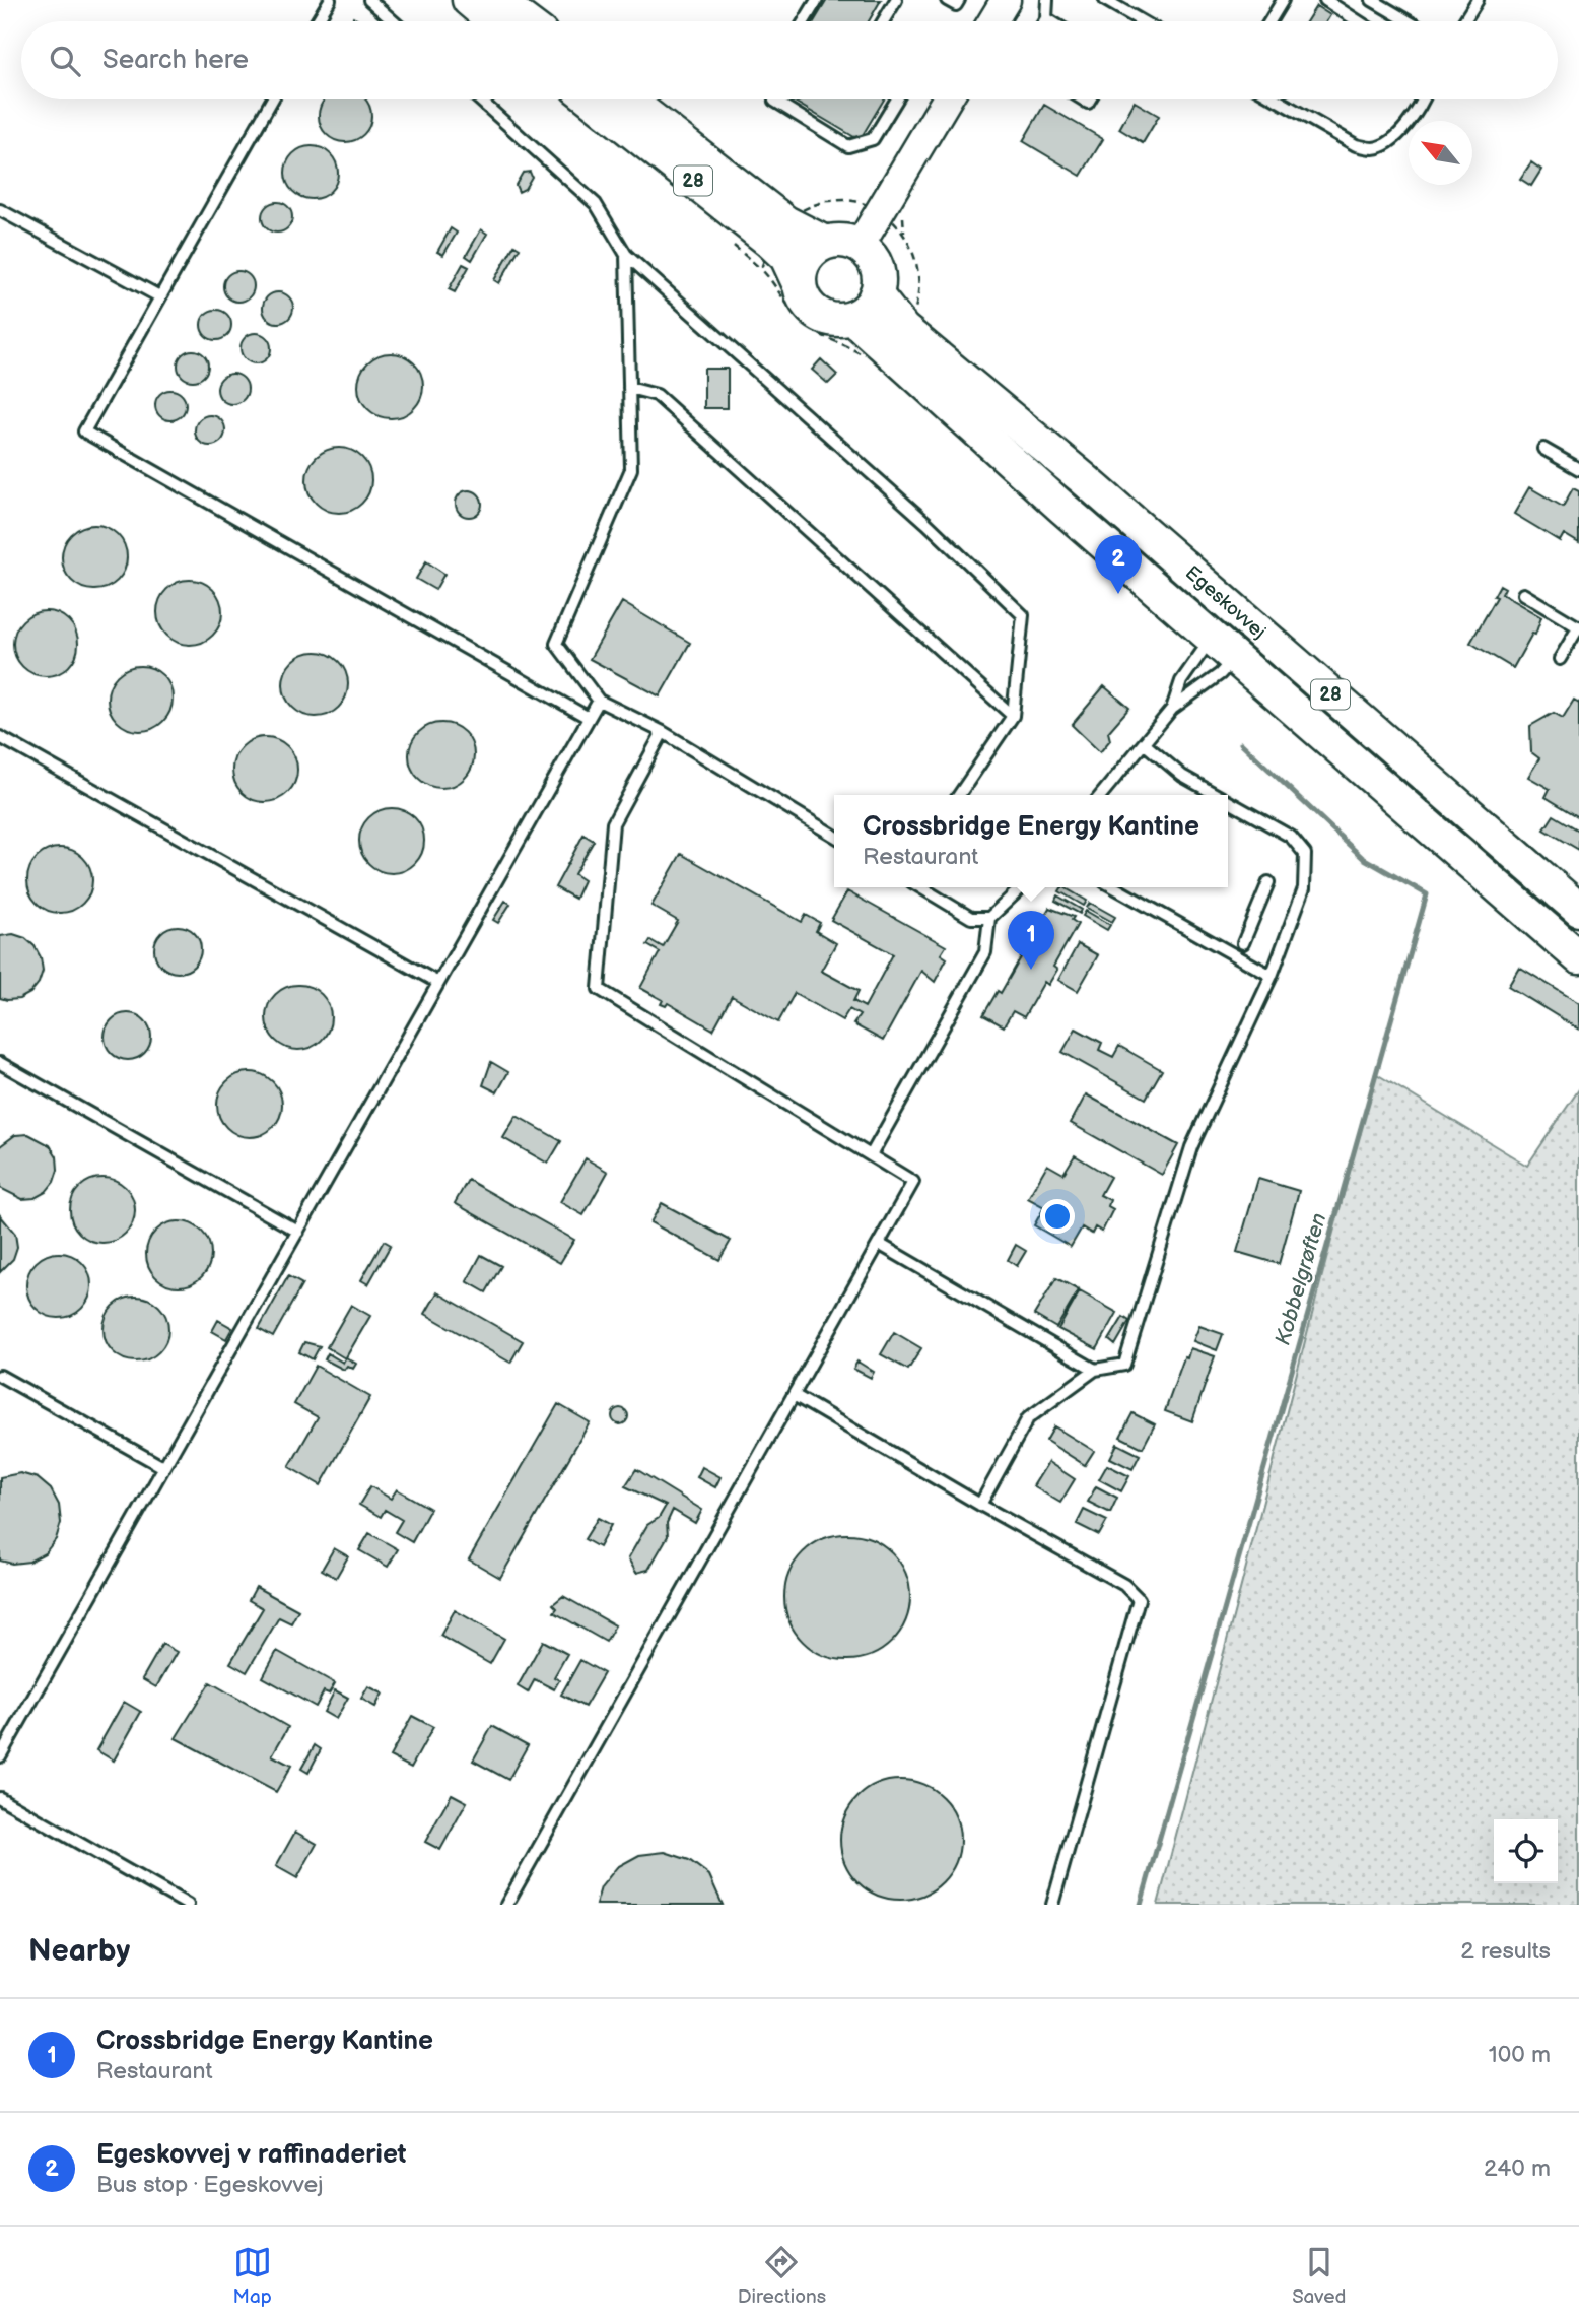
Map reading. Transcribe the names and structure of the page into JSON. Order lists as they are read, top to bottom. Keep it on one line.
{"streets":{"main road":["28","Egeskovvej"]},"crossings":[["28","Egeskovvej"]],"water":["Kobbelgrøften"],"north":"top left","page":{"search":"Search here","pins":["2","1"],"popup":["Crossbridge Energy Kantine","Restaurant"],"heading":["Nearby","2 results"],"list":[{"mark":"1","name":"Crossbridge Energy Kantine","note":"Restaurant","value":"100 m"},{"mark":"2","name":"Egeskovvej v raffinaderiet","note":"Bus stop · Egeskovvej","value":"240 m"}],"nav":["Map","Directions","Saved"]}}
